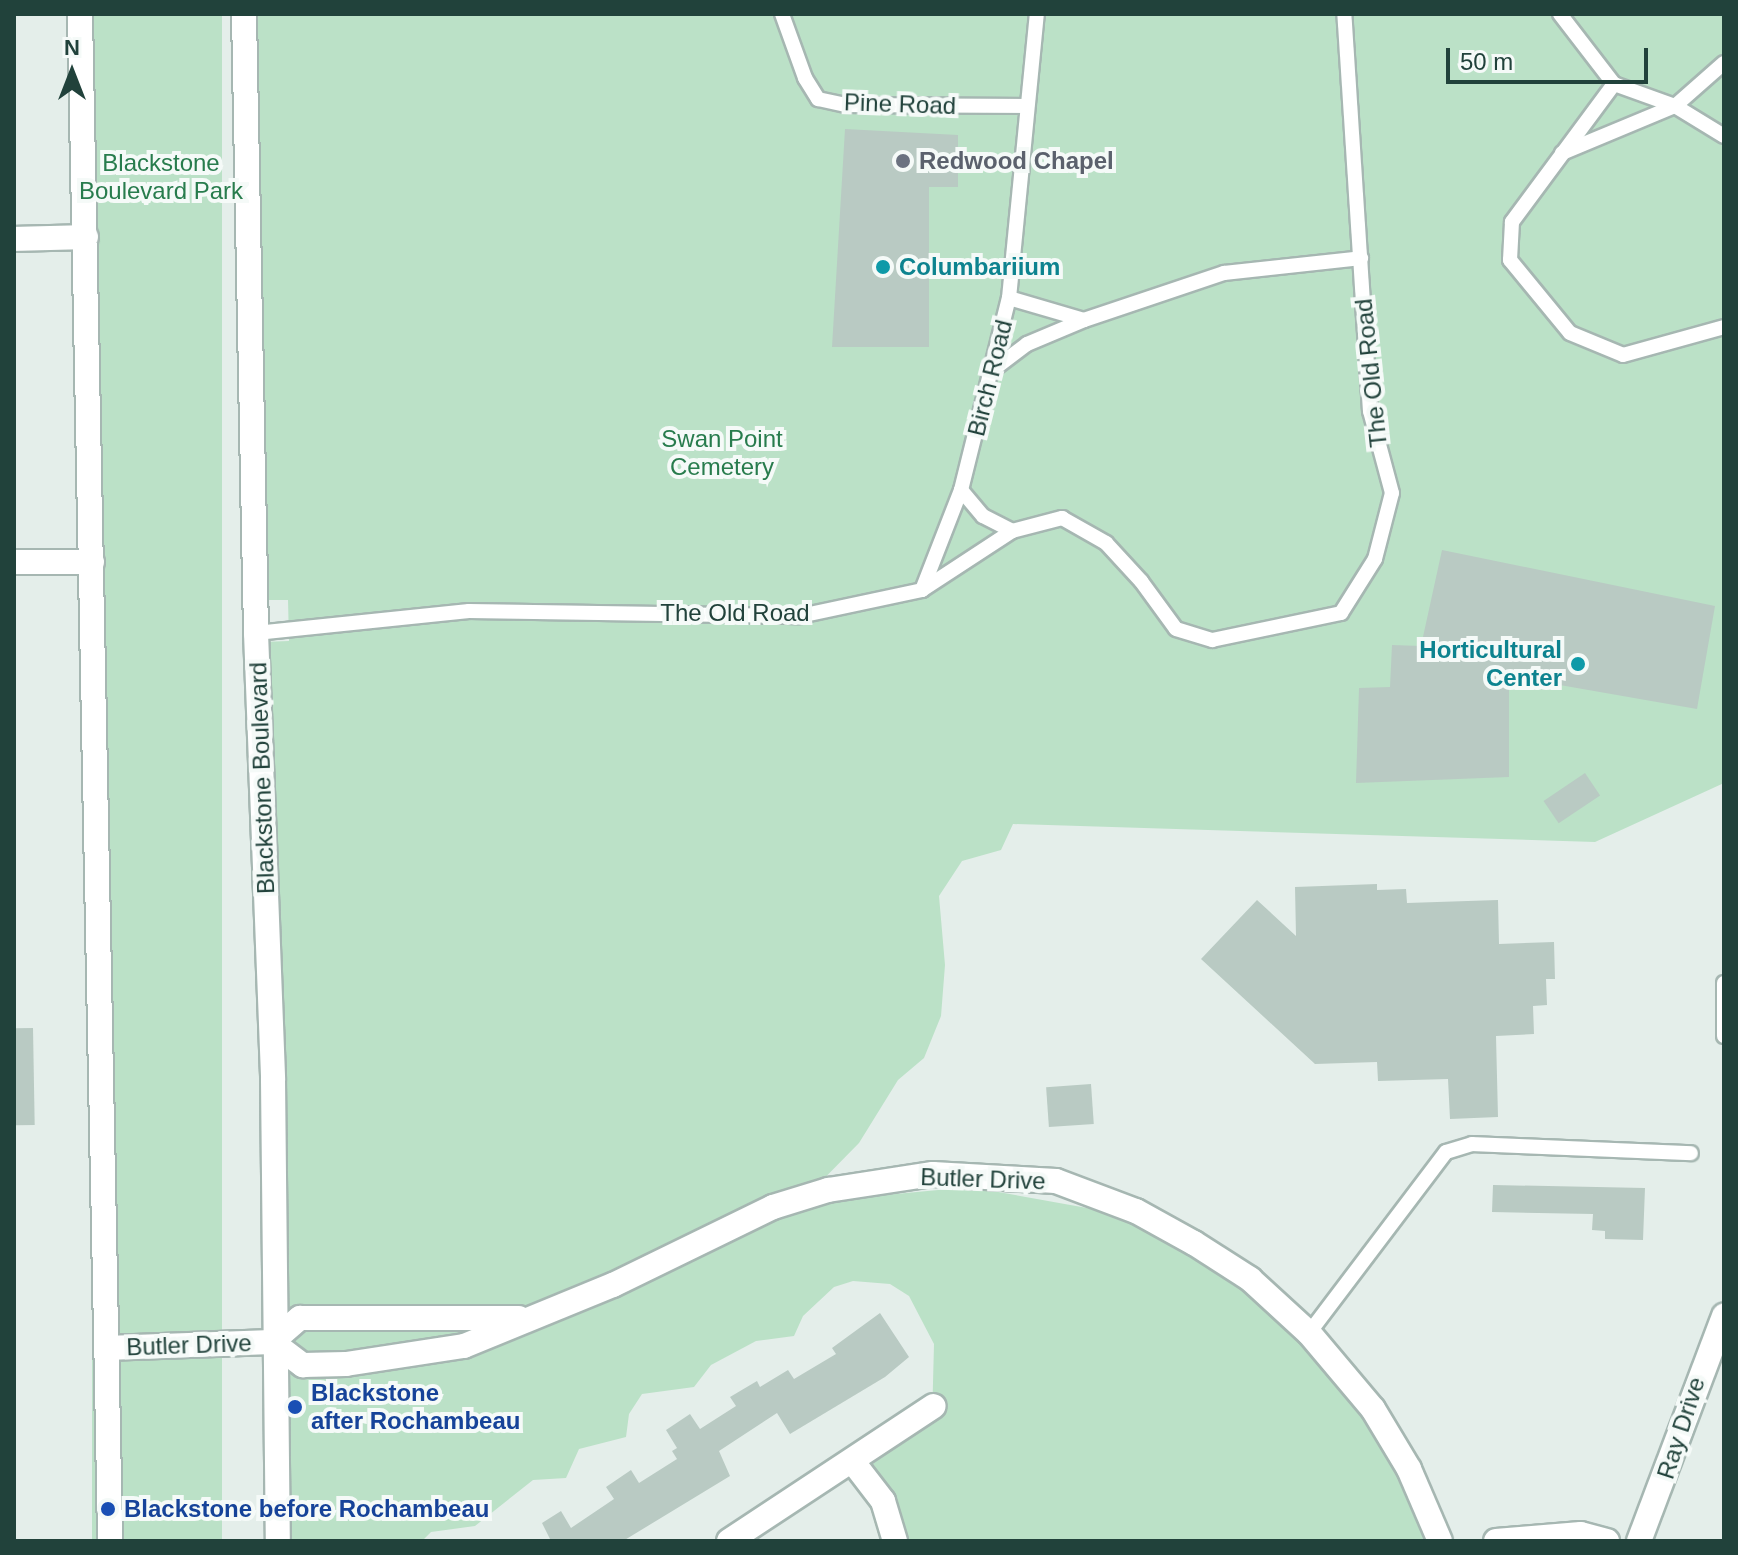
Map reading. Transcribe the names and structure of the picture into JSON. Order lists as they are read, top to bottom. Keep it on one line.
{"streets":{"main road":["Blackstone Boulevard","Butler Drive","Ray Drive"],"lane":["Pine Road","The Old Road","Birch Road"]},"crossings":[["Pine Road","Birch Road"],["The Old Road","Birch Road"],["The Old Road","Blackstone Boulevard"],["Blackstone Boulevard","Butler Drive"]],"parks":["Blackstone Boulevard Park","Swan Point Cemetery"],"places":["Redwood Chapel","Columbariium","Horticultural Center","Blackstone after Rochambeau","Blackstone before Rochambeau"],"scale_bar":"50 m","north":"top"}
